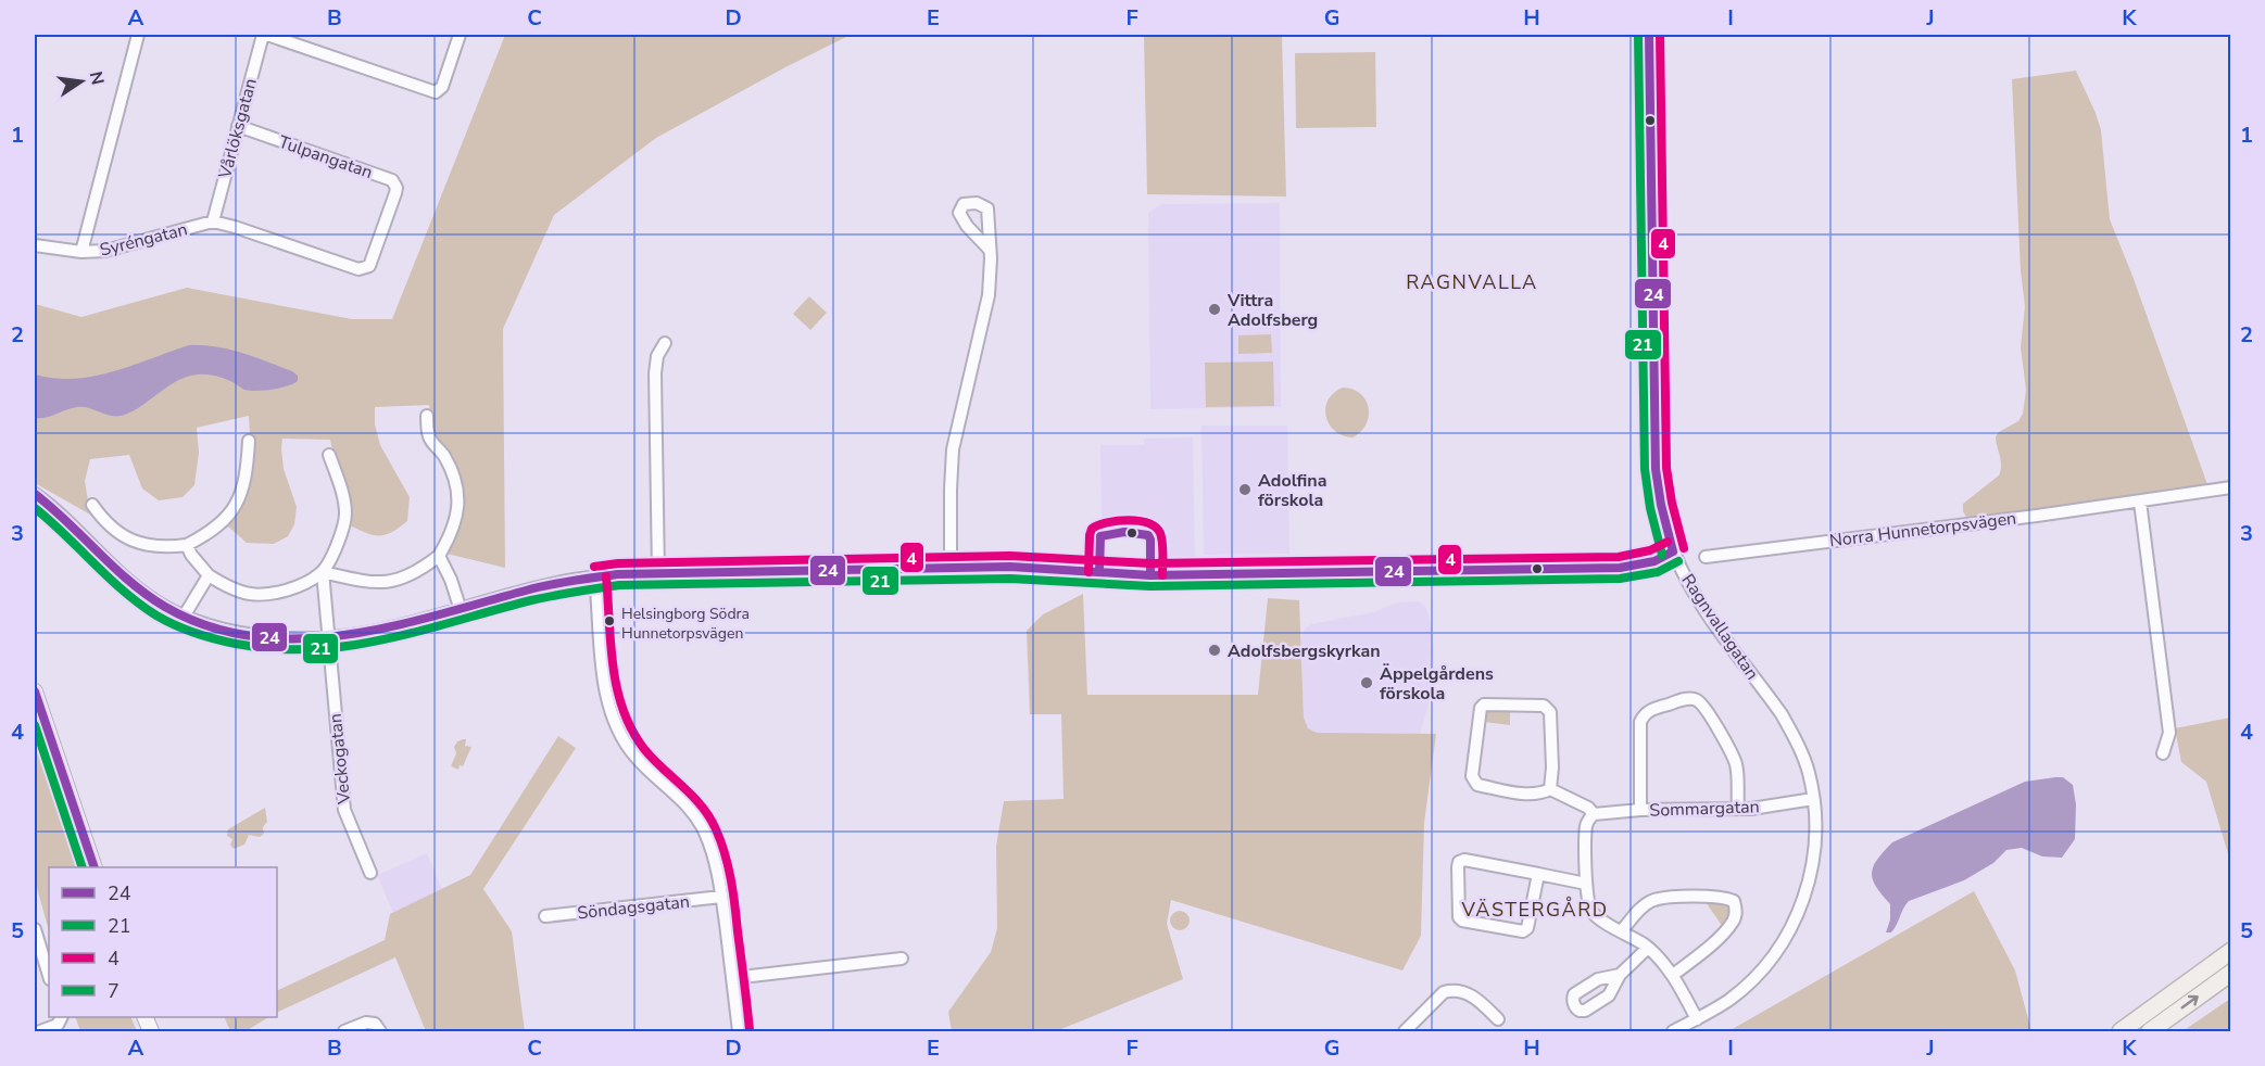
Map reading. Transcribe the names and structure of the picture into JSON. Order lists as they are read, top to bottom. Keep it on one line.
{"streets":{"street":["Vårlöksgatan","Tulpangatan","Syréngatan","Norra Hunnetorpsvägen","Ragnvallagatan","Veckogatan","Sommargatan","Söndagsgatan"]},"crossings":[["Vårlöksgatan","Tulpangatan"],["Vårlöksgatan","Syréngatan"],["Tulpangatan","Syréngatan"],["Ragnvallagatan","Sommargatan"]],"districts":["RAGNVALLA","VÄSTERGÅRD"],"places":["Vittra Adolfsberg","Adolfina förskola","Helsingborg Södra Hunnetorpsvägen","Adolfsbergskyrkan","Äppelgårdens förskola"],"lines":["transit line 24","transit line 21","transit line 4","transit line 7"],"legend":["24","21","4","7"],"north":"right","grid":{"columns":["A","B","C","D","E","F","G","H","I","J","K"],"rows":["1","2","3","4","5"]}}
